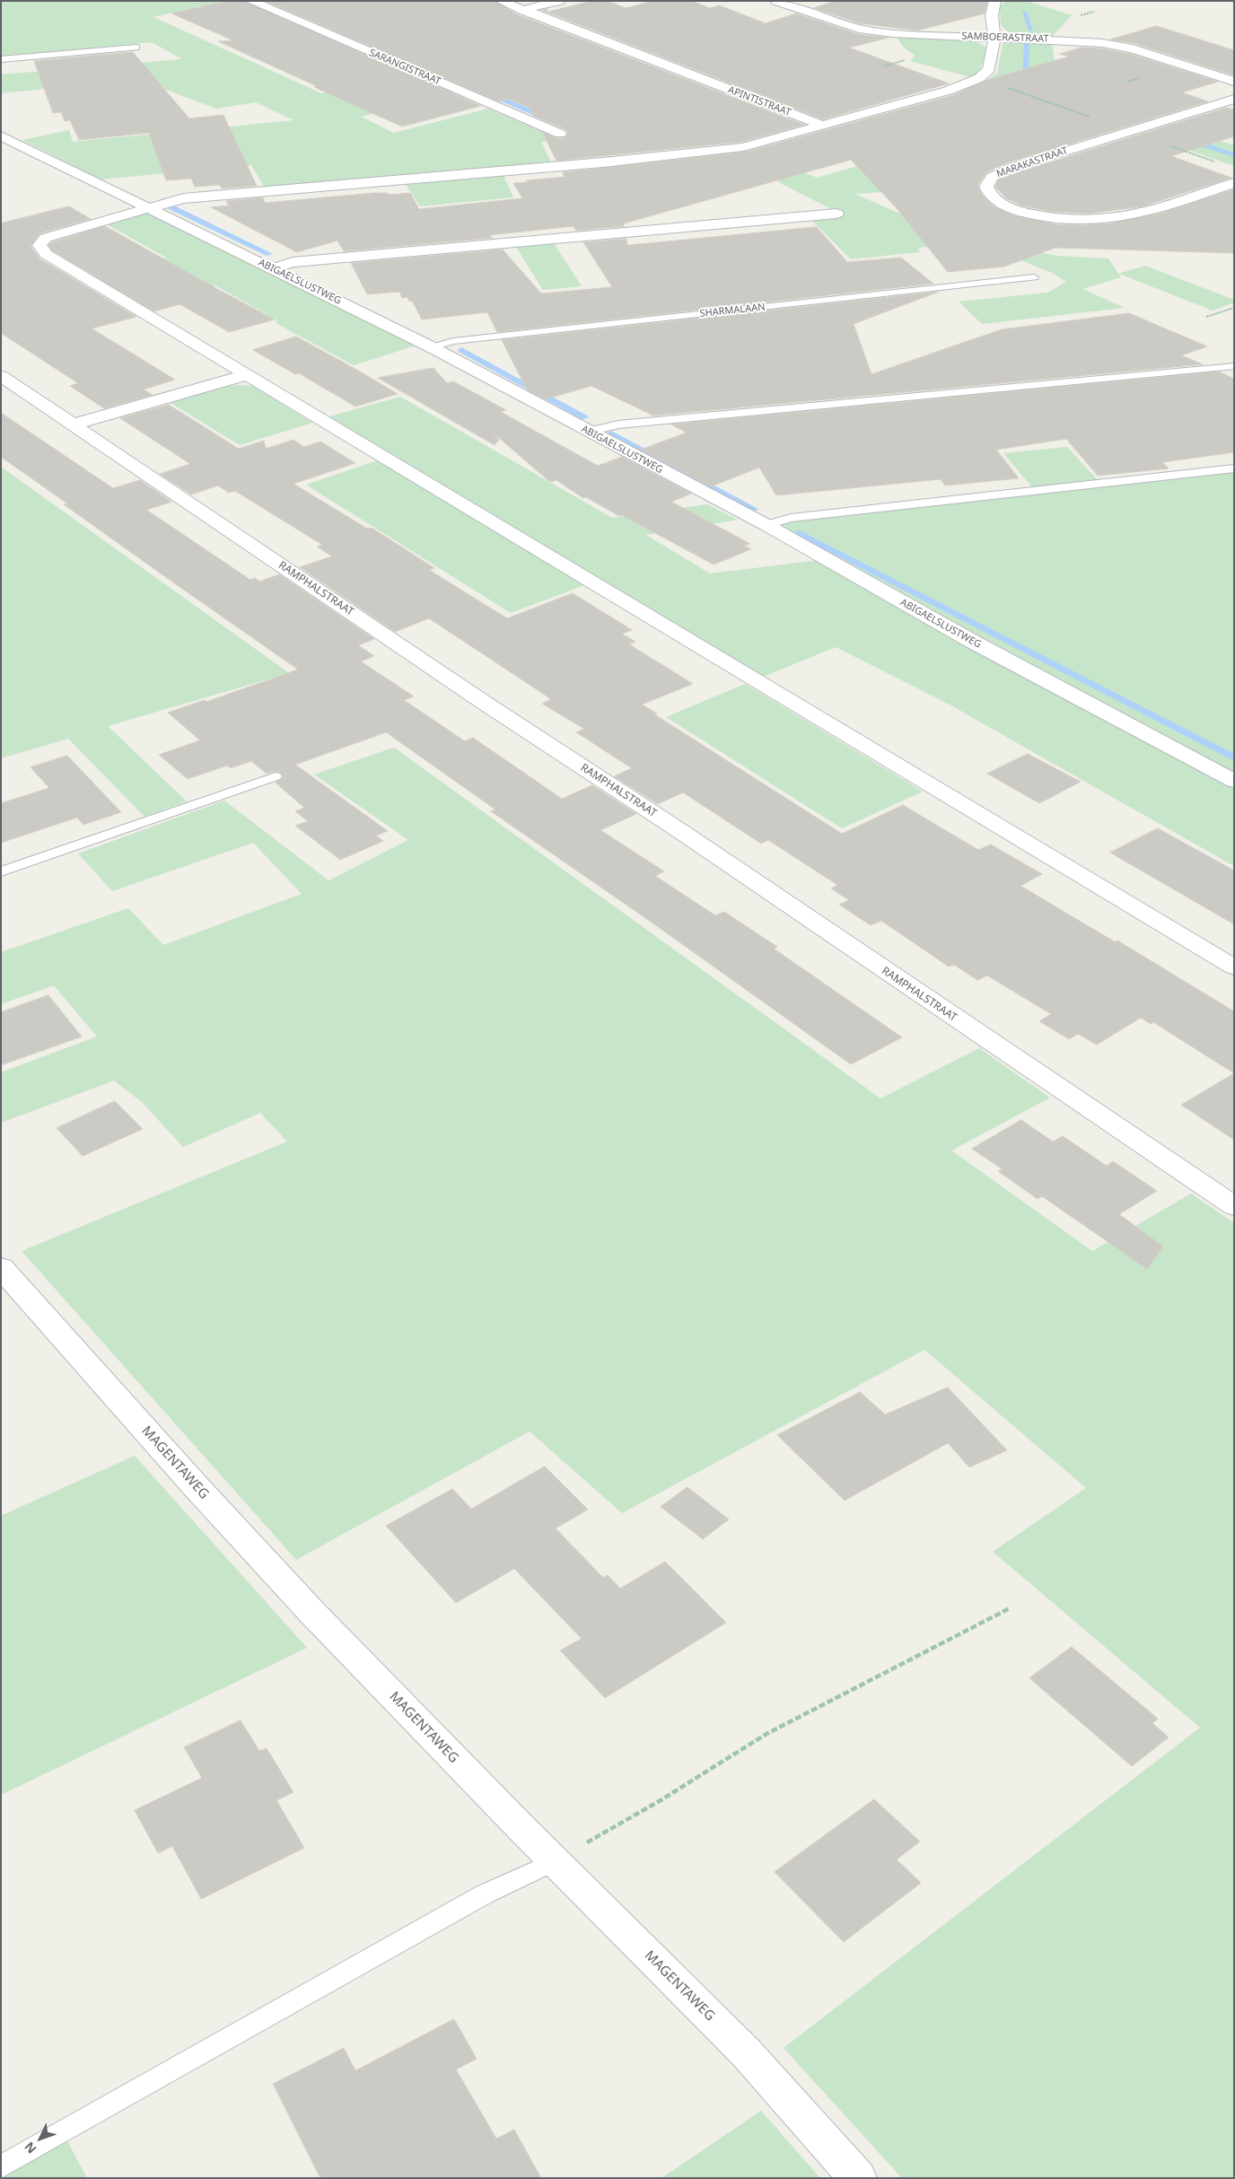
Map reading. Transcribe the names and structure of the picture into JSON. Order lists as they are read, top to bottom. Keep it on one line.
{"streets":{"street":["SAMBOERASTRAAT","SARANGISTRAAT","APINTISTRAAT","MARAKASTRAAT","ABIGAELSLUSTWEG","RAMPHALSTRAAT","MAGENTAWEG"],"lane":["SHARMALAAN"]},"crossings":[["ABIGAELSLUSTWEG","SHARMALAAN"]],"north":"bottom left"}
